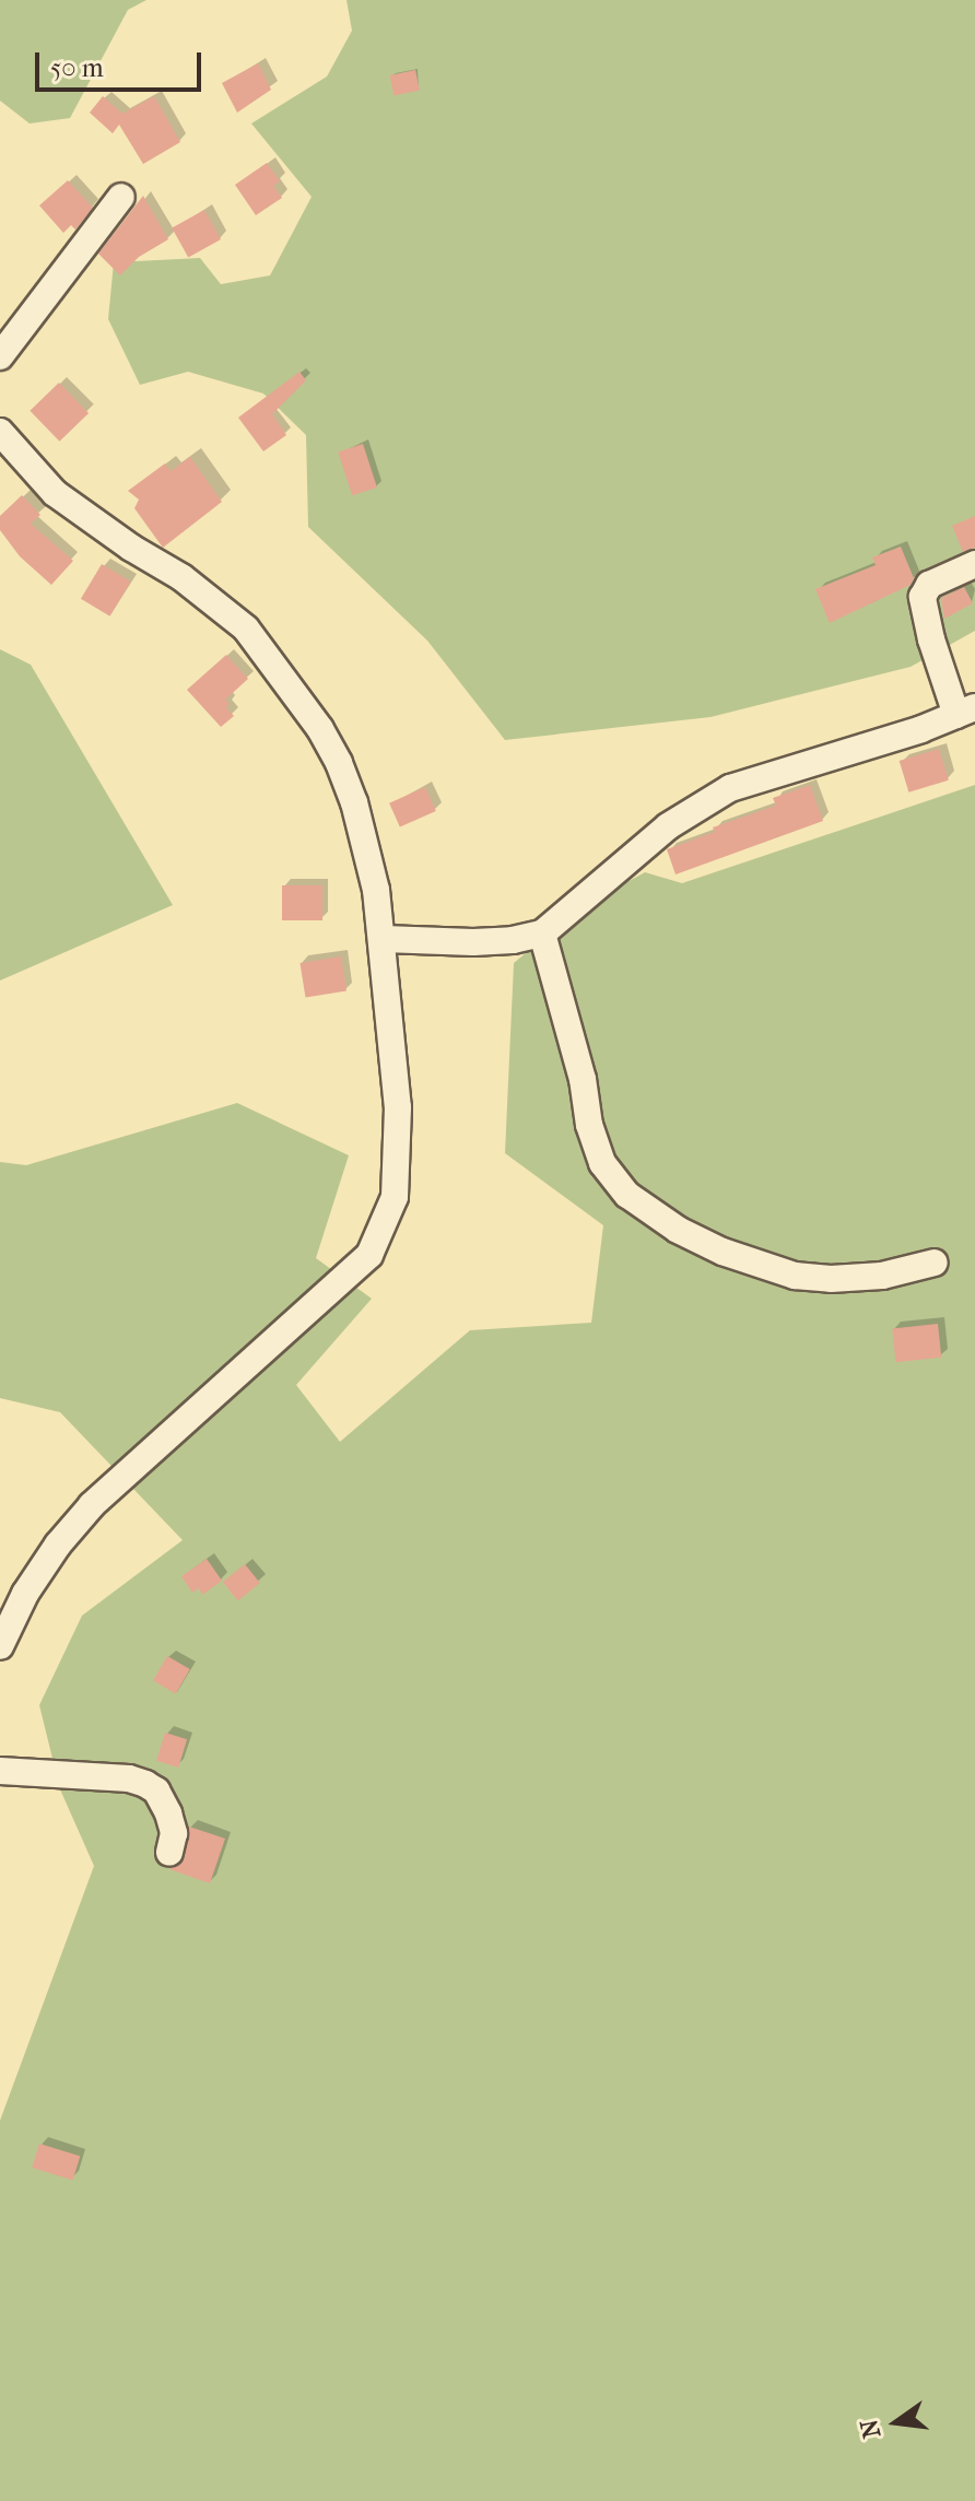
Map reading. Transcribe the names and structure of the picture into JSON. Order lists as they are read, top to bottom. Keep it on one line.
{"scale_bar":"50 m","north":"left"}
